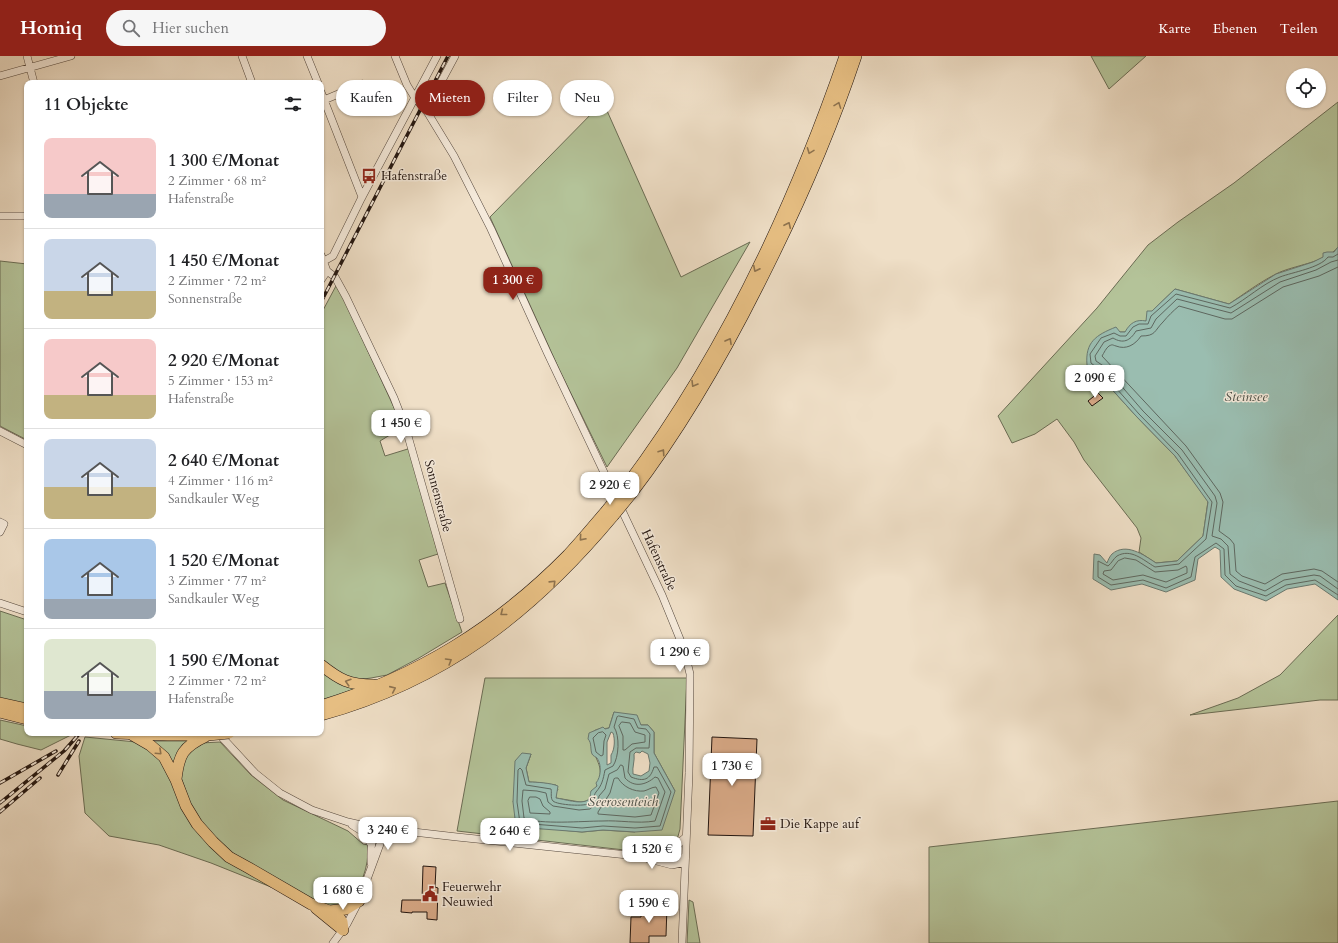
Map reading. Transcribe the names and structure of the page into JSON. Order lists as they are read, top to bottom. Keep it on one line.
{"streets":{"street":["Sonnenstraße","Hafenstraße"]},"water":["Steinsee","Seerosenteich"],"places":{"bus stop":["Hafenstraße"],"office":["Die Kappe auf"],"public building":["Feuerwehr Neuwied"]},"page":{"header":"Homiq","search":"Hier suchen","nav":["Karte","Ebenen","Teilen"],"chip":["Kaufen","Mieten","Filter","Neu"],"heading":"11 Objekte","list":[{"name":"1 300 €/Monat","note":"2 Zimmer · 68 m² · Hafenstraße"},{"name":"1 450 €/Monat","note":"2 Zimmer · 72 m² · Sonnenstraße"},{"name":"2 920 €/Monat","note":"5 Zimmer · 153 m² · Hafenstraße"},{"name":"2 640 €/Monat","note":"4 Zimmer · 116 m² · Sandkauler Weg"},{"name":"1 520 €/Monat","note":"3 Zimmer · 77 m² · Sandkauler Weg"},{"name":"1 590 €/Monat","note":"2 Zimmer · 72 m² · Hafenstraße"}],"price":["1 300 €","2 090 €","1 450 €","2 920 €","1 290 €","1 730 €","3 240 €","2 640 €","1 520 €","1 680 €","1 590 €"]}}
